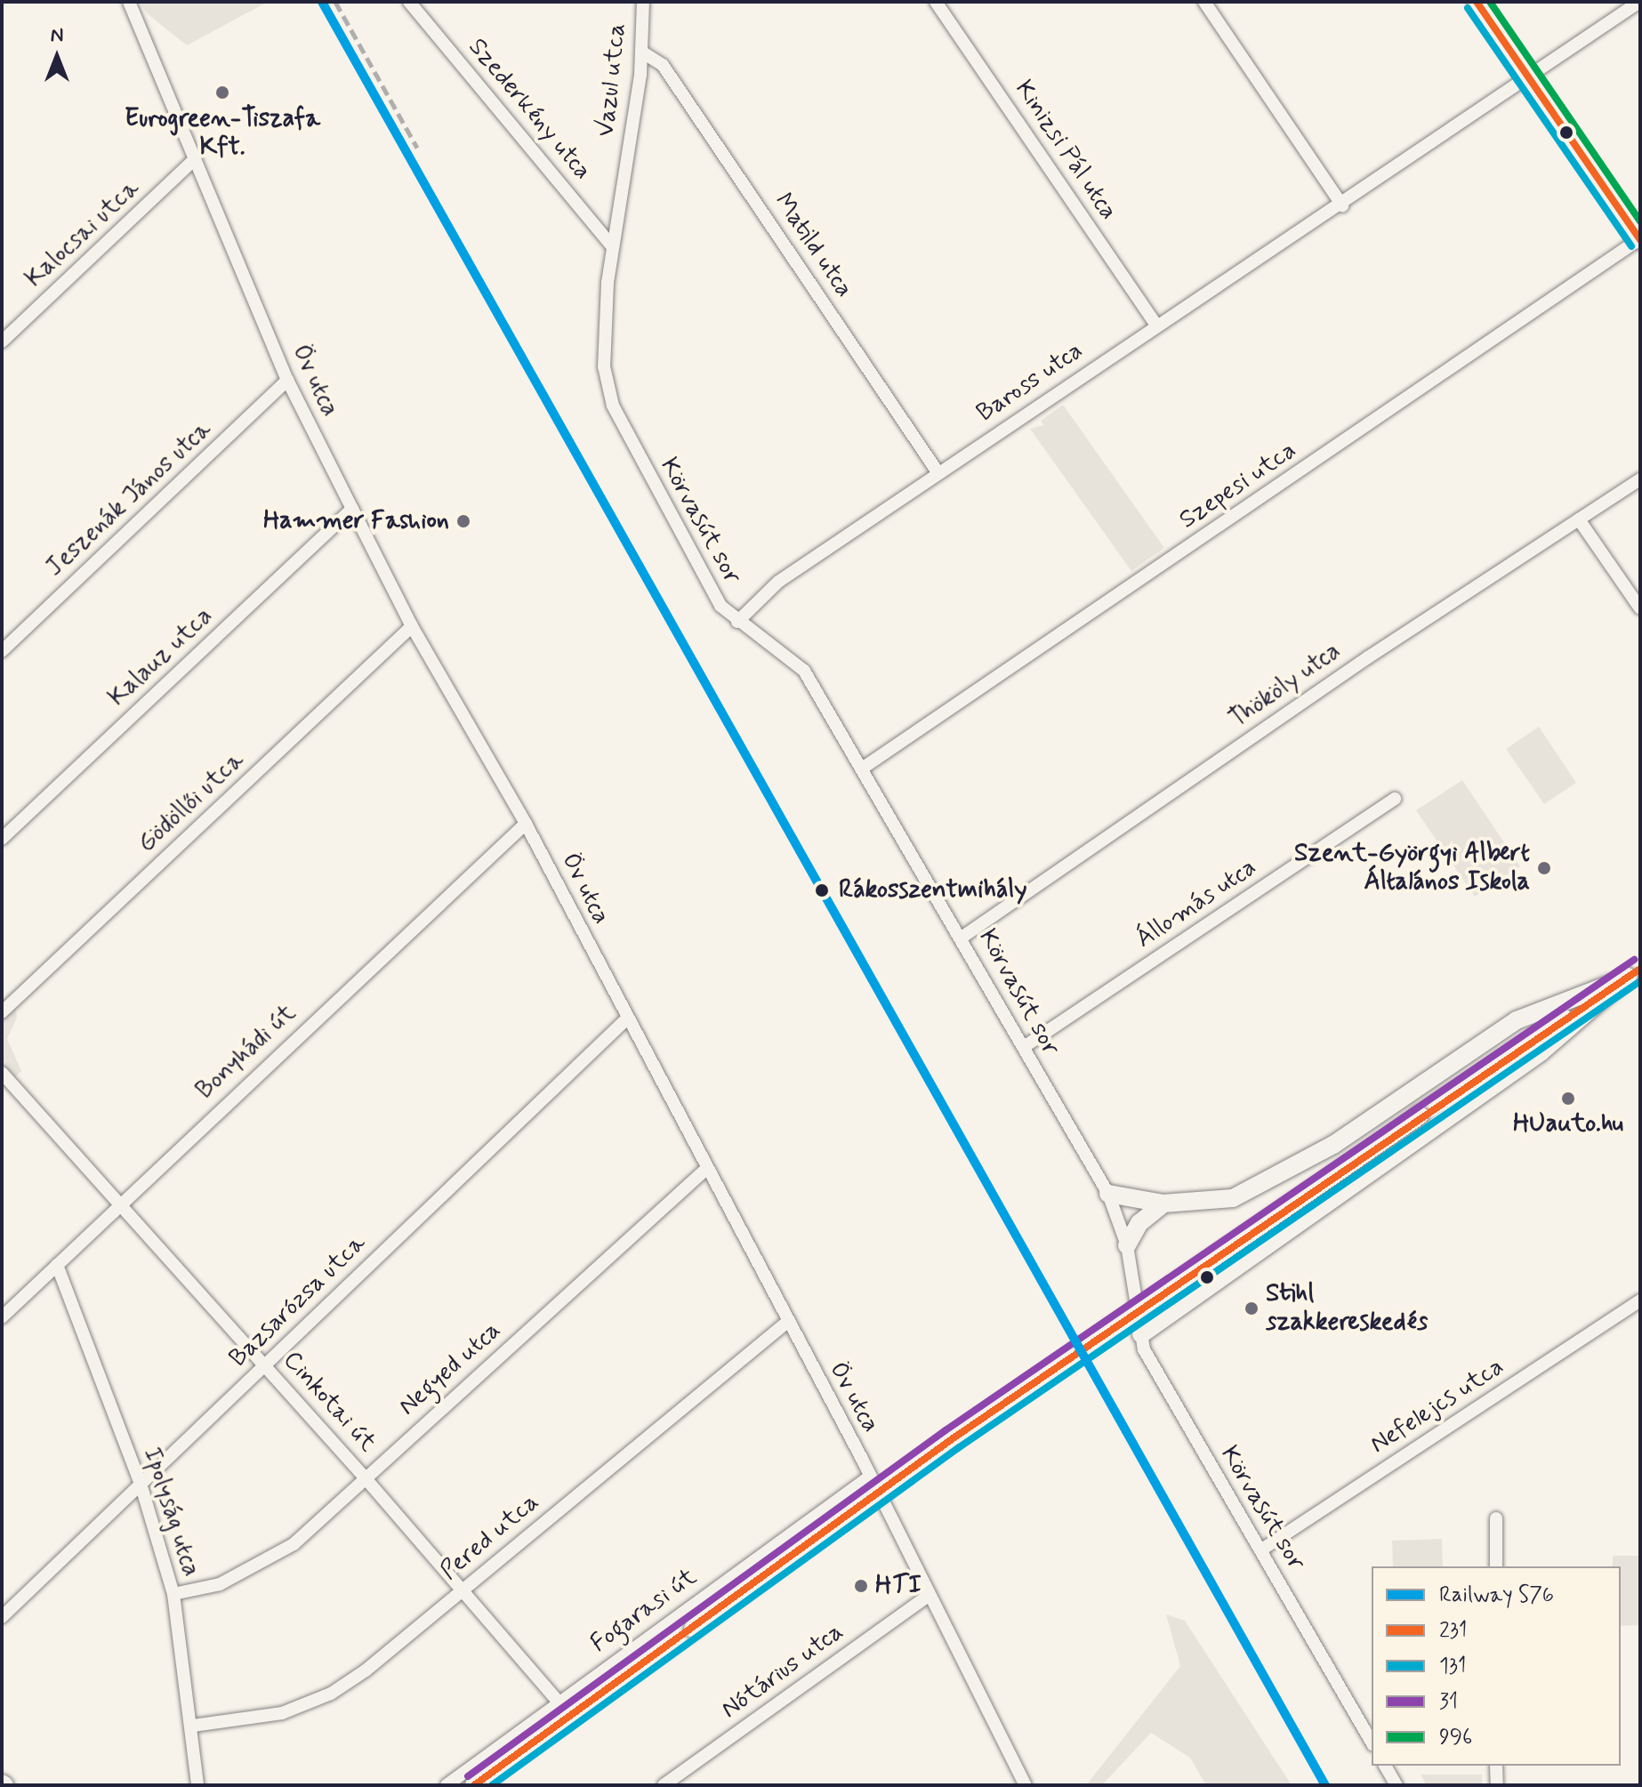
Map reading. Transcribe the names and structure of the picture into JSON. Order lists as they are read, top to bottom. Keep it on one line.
{"streets":{"main road":["Fogarasi út"],"street":["Vazul utca","Szederkény utca","Kinizsi Pál utca","Kalocsai utca","Matild utca","Öv utca","Baross utca","Szepesi utca","Jeszenák János utca","Körvasút sor","Kalauz utca","Thököly utca","Gödöllői utca","Állomás utca","Bonyhádi út","Bazsarózsa utca","Negyed utca","Cinkotai út","Nefelejcs utca","Ipolyság utca","Pered utca","Nótárius utca"]},"crossings":[["Vazul utca","Szederkény utca"],["Vazul utca","Matild utca"],["Vazul utca","Körvasút sor"],["Szederkény utca","Körvasút sor"],["Kinizsi Pál utca","Baross utca"],["Kalocsai utca","Öv utca"],["Matild utca","Baross utca"],["Öv utca","Jeszenák János utca"],["Öv utca","Kalauz utca"],["Öv utca","Gödöllői utca"],["Öv utca","Bonyhádi út"],["Öv utca","Bazsarózsa utca"],["Öv utca","Negyed utca"],["Öv utca","Pered utca"],["Öv utca","Fogarasi út"],["Öv utca","Nótárius utca"],["Baross utca","Körvasút sor"],["Szepesi utca","Körvasút sor"],["Körvasút sor","Thököly utca"],["Körvasút sor","Állomás utca"],["Körvasút sor","Nefelejcs utca"],["Bonyhádi út","Cinkotai út"],["Bonyhádi út","Ipolyság utca"],["Bazsarózsa utca","Cinkotai út"],["Bazsarózsa utca","Ipolyság utca"],["Negyed utca","Cinkotai út"],["Negyed utca","Ipolyság utca"],["Cinkotai út","Pered utca"],["Cinkotai út","Fogarasi út"],["Ipolyság utca","Pered utca"]],"places":["Eurogreen-Tiszafa Kft.","Hammer Fashion","Szent-Györgyi Albert Általános Iskola","Rákosszentmihály","HUauto.hu","Stihl szakkereskedés","HTI"],"lines":["rail line S76","transit line 231","transit line 996","transit line 131","transit line 31"],"legend":["Railway S76","231","131","31","996"],"north":"top"}
